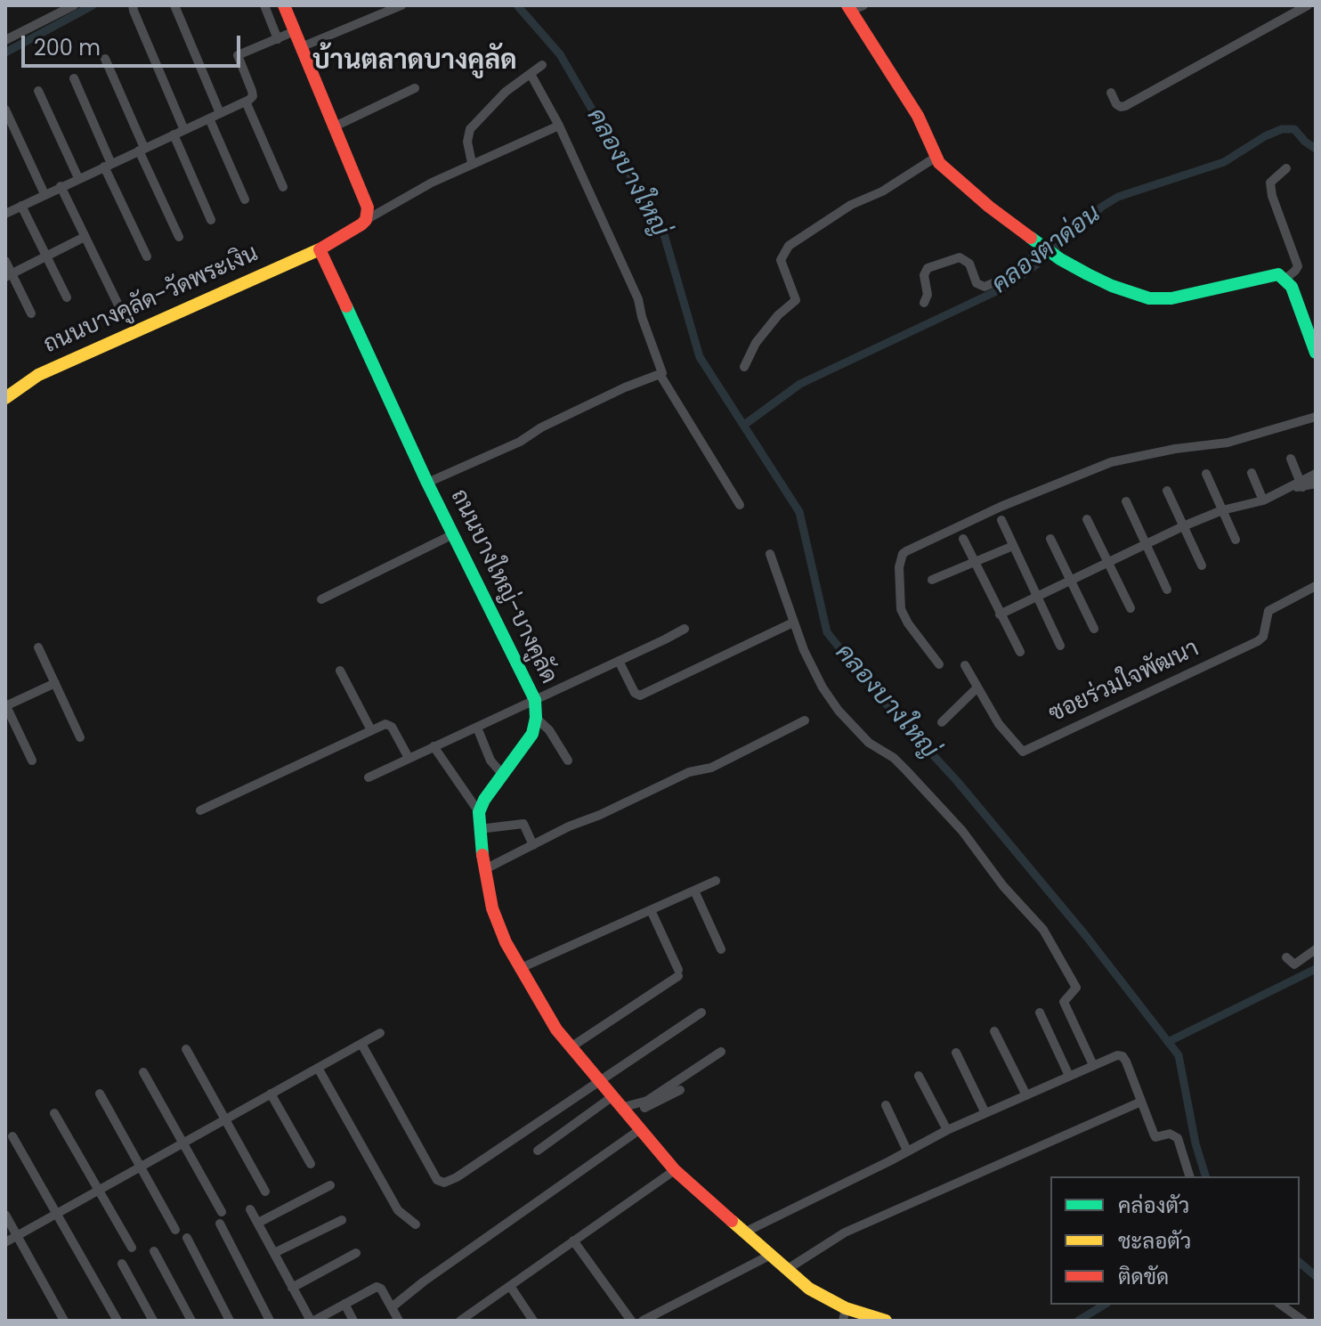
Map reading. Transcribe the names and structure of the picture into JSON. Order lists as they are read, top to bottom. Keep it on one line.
{"streets":{"street":["ถนนบางคูลัด-วัดพระเงิน","ถนนบางใหญ่-บางคูลัด","ซอยร่วมใจพัฒนา"]},"crossings":[["ถนนบางคูลัด-วัดพระเงิน","ถนนบางใหญ่-บางคูลัด"]],"districts":["บ้านตลาดบางคูลัด"],"water":["คลองบางใหญ่","คลองตาด่อน"],"legend":["คล่องตัว","ชะลอตัว","ติดขัด"],"scale_bar":"200 m"}
